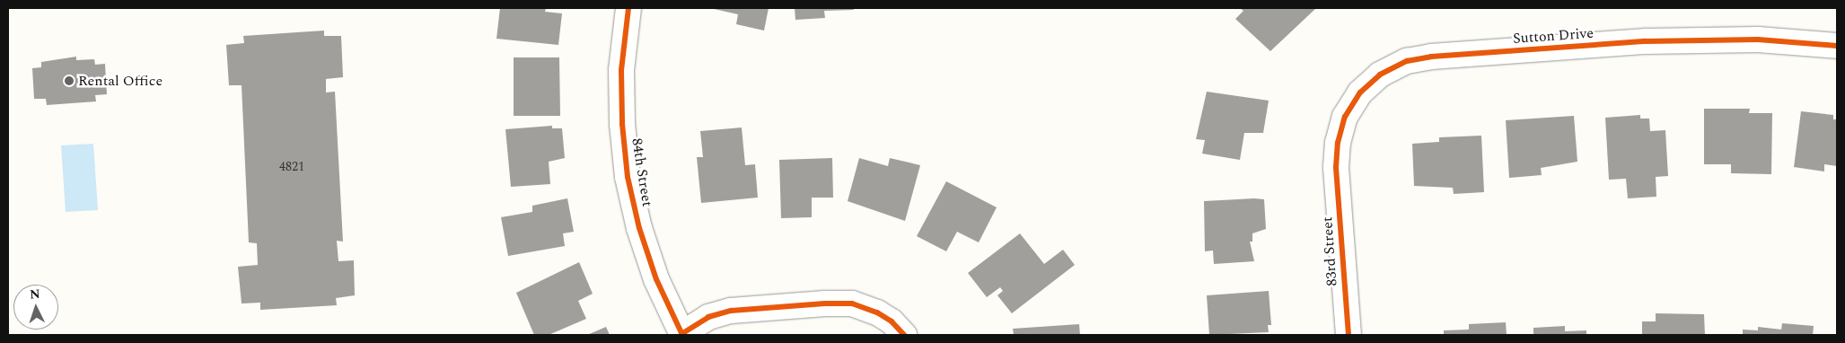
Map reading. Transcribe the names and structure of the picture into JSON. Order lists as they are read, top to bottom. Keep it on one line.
{"streets":{"street":["Sutton Drive","84th Street","83rd Street"]},"crossings":[["Sutton Drive","83rd Street"]],"places":["Rental Office"],"house_numbers":["4821"],"north":"top"}
